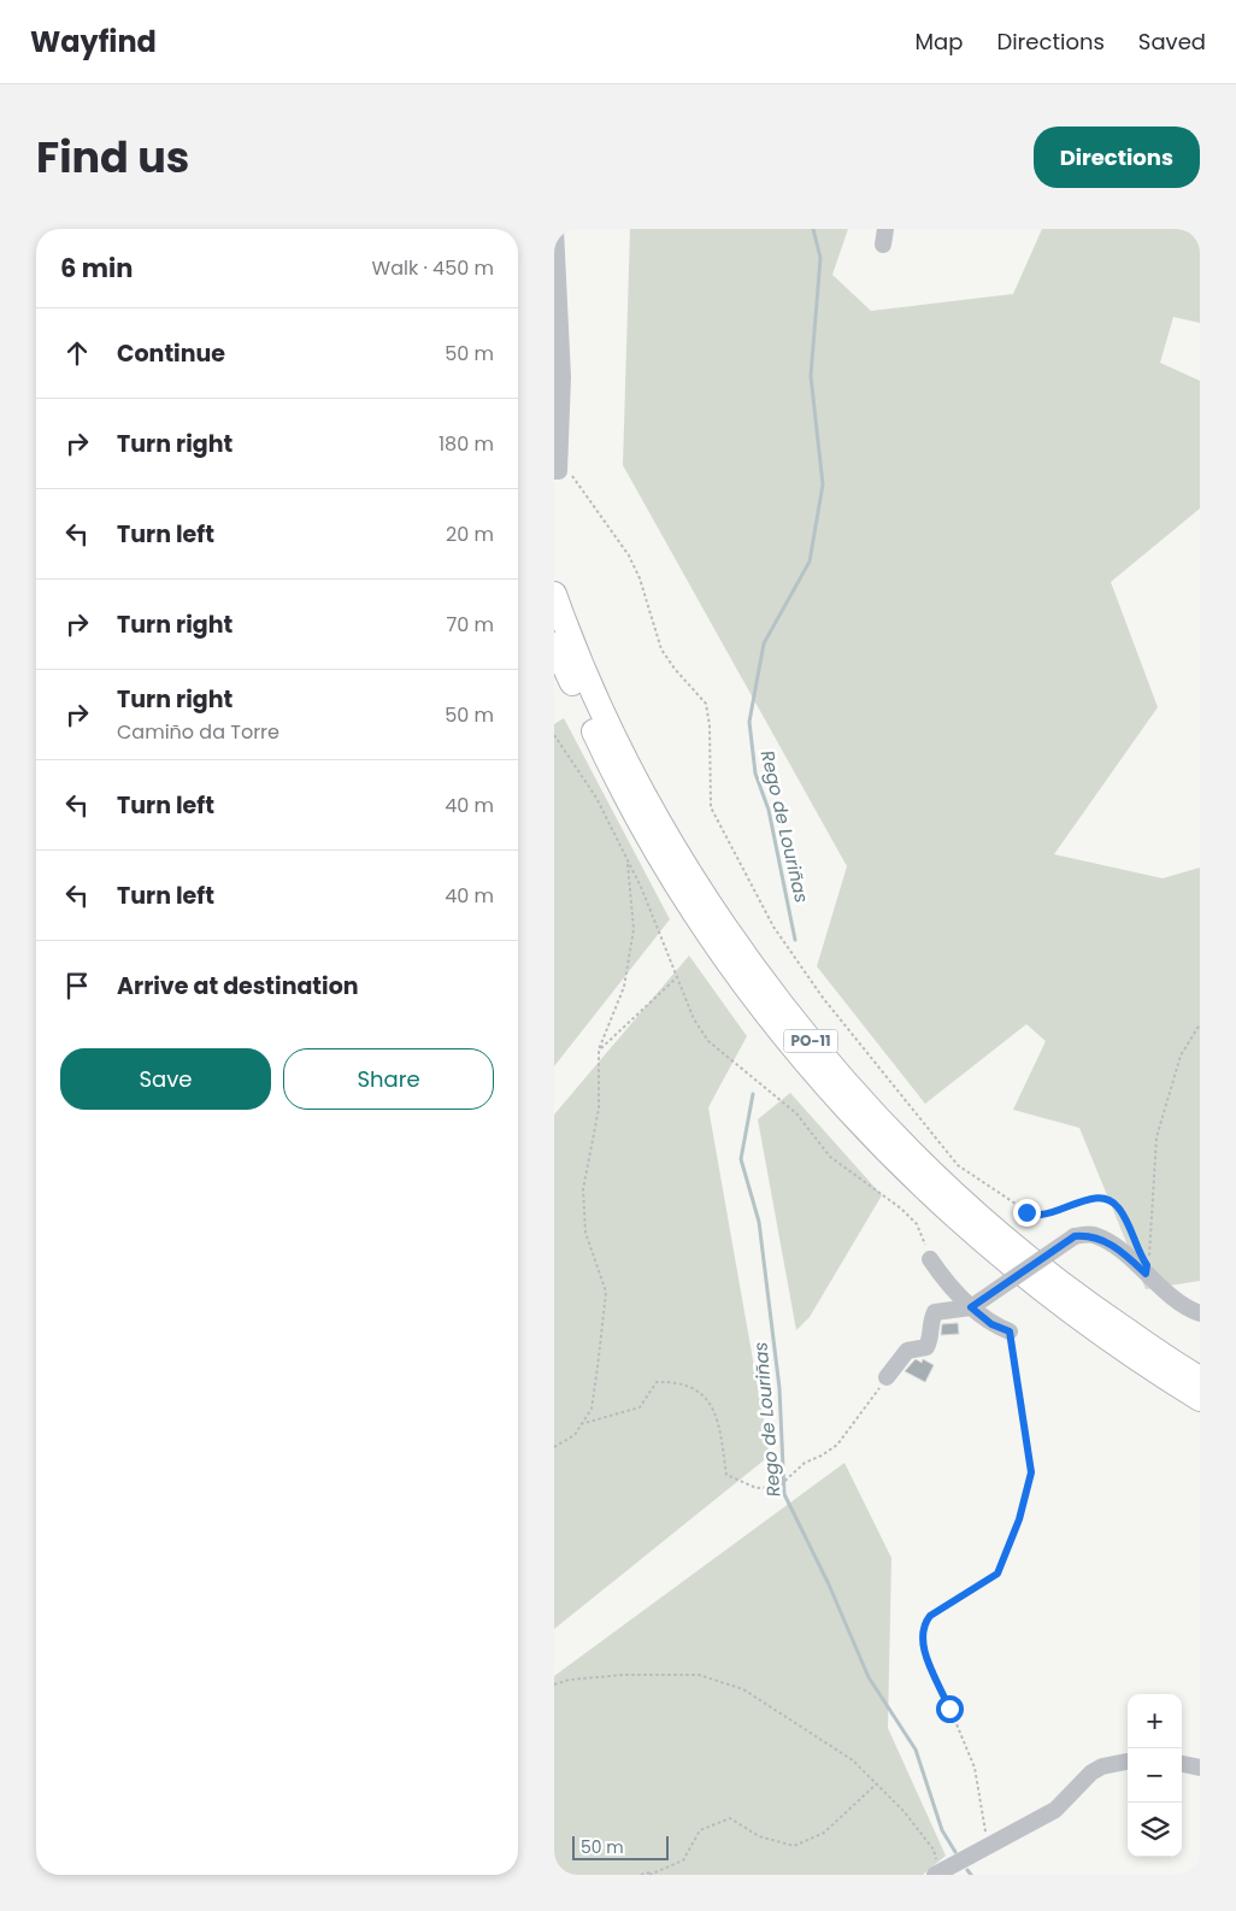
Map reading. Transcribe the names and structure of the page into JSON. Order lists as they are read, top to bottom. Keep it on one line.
{"streets":{"highway":["PO-11"]},"water":["Rego de Louriñas"],"scale_bar":"50 m","page":{"header":"Wayfind","nav":["Map","Directions","Saved"],"title":"Find us","buttons":["Directions",["Save","Share"]],"heading":["6 min","Walk · 450 m"],"list":[["Continue","50 m"],["Turn right","180 m"],["Turn left","20 m"],["Turn right","70 m"],["Turn right","Camiño da Torre","50 m"],["Turn left","40 m"],["Turn left","40 m"],"Arrive at destination"],"map_buttons":["+","−"],"scale":"50 m"}}
